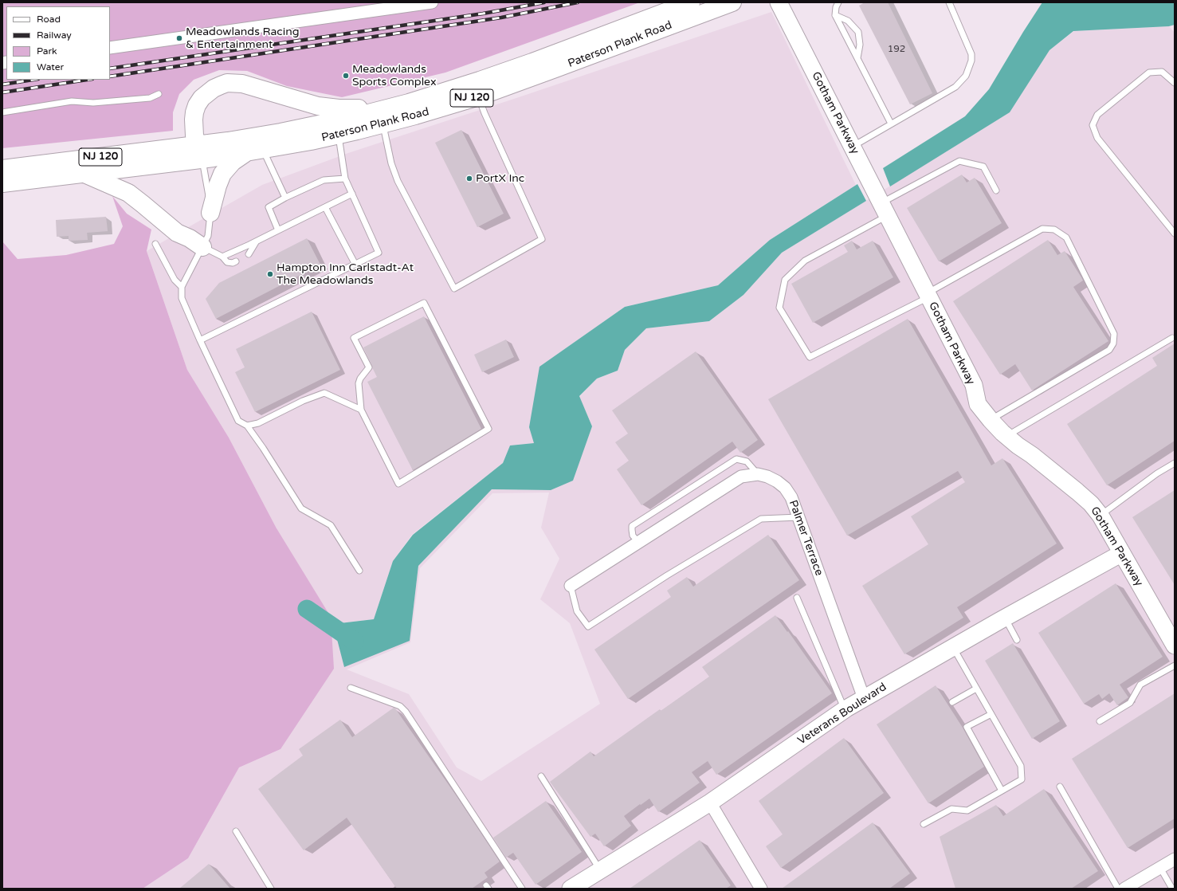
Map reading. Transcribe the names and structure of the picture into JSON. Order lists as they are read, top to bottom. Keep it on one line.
{"streets":{"main road":["Paterson Plank Road","NJ 120"],"street":["Gotham Parkway","Palmer Terrace","Veterans Boulevard"]},"crossings":[["Paterson Plank Road","NJ 120"],["Gotham Parkway","Veterans Boulevard"],["Palmer Terrace","Veterans Boulevard"]],"places":["Meadowlands Racing & Entertainment","Meadowlands Sports Complex","PortX Inc","Hampton Inn Carlstadt-At The Meadowlands"],"house_numbers":["192"],"legend":["Road","Railway","Park","Water"]}
